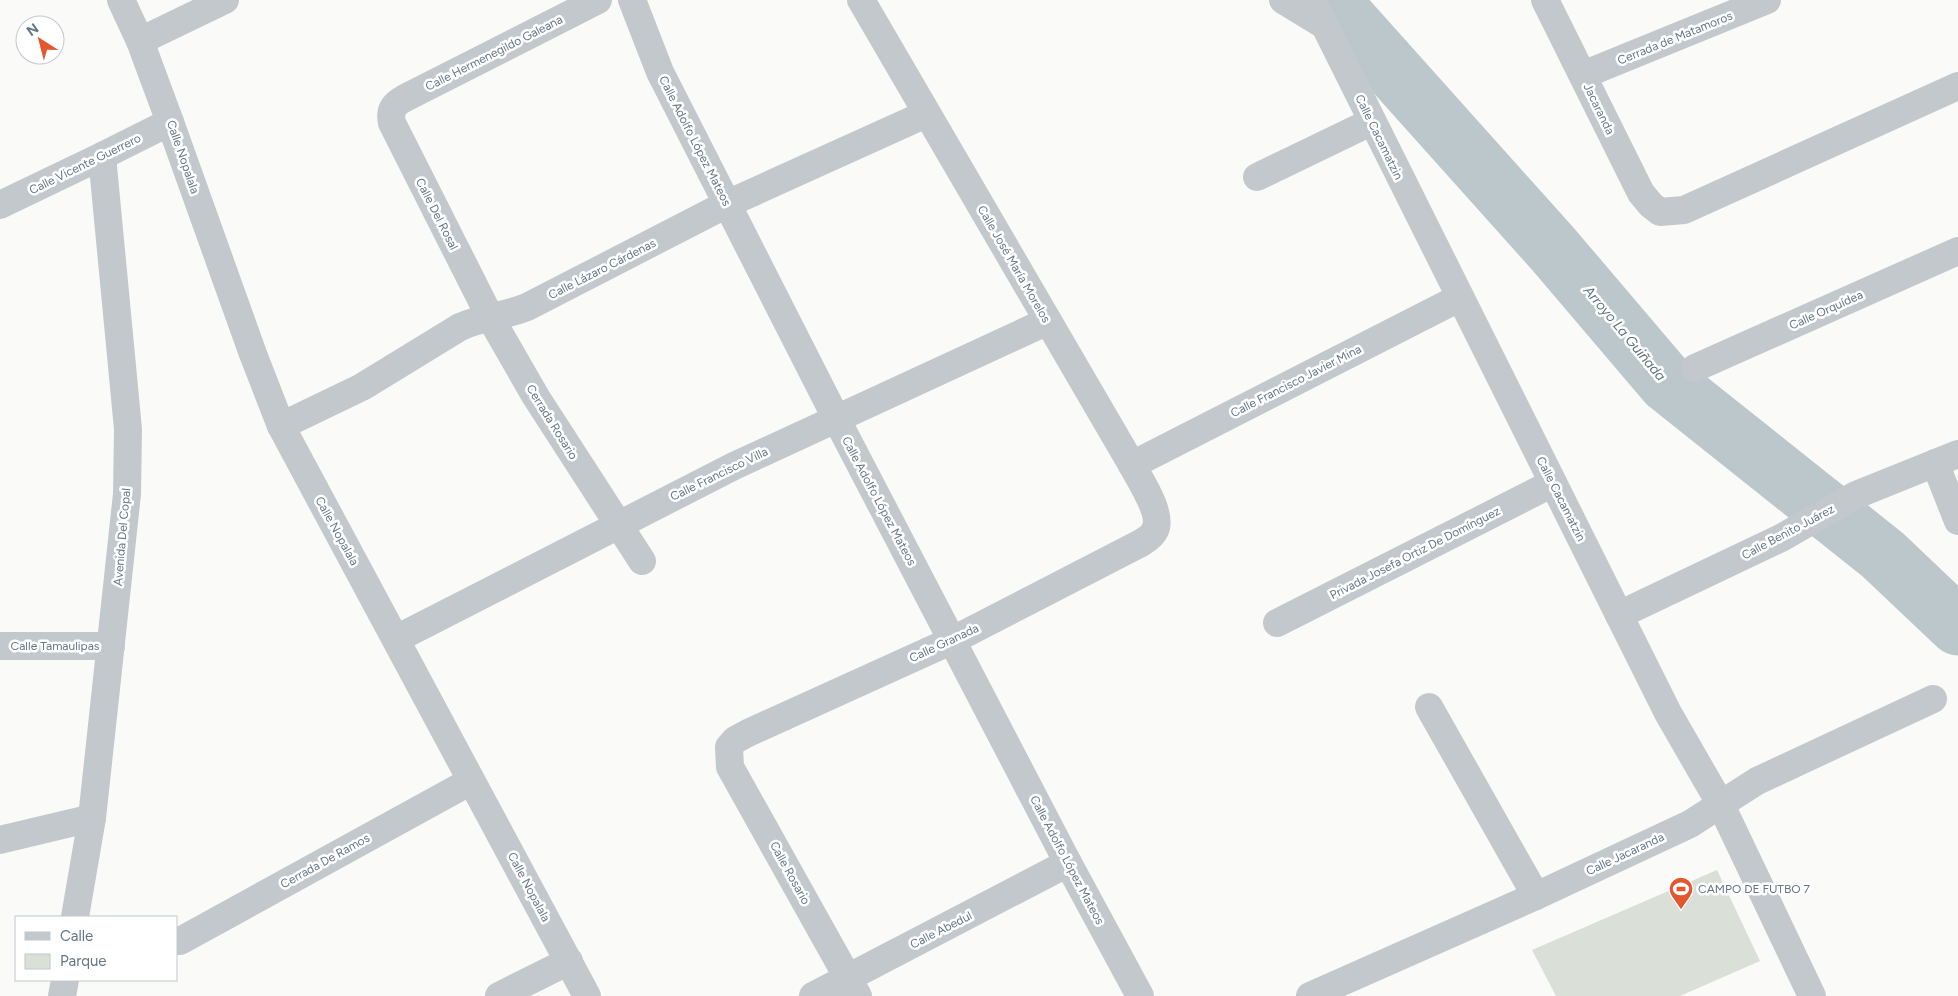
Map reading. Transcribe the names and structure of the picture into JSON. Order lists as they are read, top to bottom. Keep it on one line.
{"streets":{"street":["Cerrada de Matamoros","Calle Hermenegildo Galeana","Jacaranda","Calle Cacamatzin","Calle Adolfo López Mateos","Calle Nopalala","Calle Vicente Guerrero","Calle Del Rosal","Calle José María Morelos","Calle Lázaro Cárdenas","Calle Orquídea","Calle Francisco Javier Mina","Cerrada Rosario","Calle Francisco Villa","Calle Benito Juárez","Avenida Del Copal","Privada Josefa Ortiz De Domínguez","Calle Granada","Calle Tamaulipas","Calle Jacaranda","Cerrada De Ramos","Calle Rosario","Calle Abedul"]},"crossings":[["Cerrada de Matamoros","Jacaranda"],["Calle Hermenegildo Galeana","Calle Del Rosal"],["Calle Cacamatzin","Calle Francisco Javier Mina"],["Calle Cacamatzin","Calle Benito Juárez"],["Calle Cacamatzin","Privada Josefa Ortiz De Domínguez"],["Calle Cacamatzin","Calle Jacaranda"],["Calle Adolfo López Mateos","Calle Lázaro Cárdenas"],["Calle Adolfo López Mateos","Calle Francisco Villa"],["Calle Adolfo López Mateos","Calle Granada"],["Calle Adolfo López Mateos","Calle Abedul"],["Calle Nopalala","Calle Vicente Guerrero"],["Calle Nopalala","Calle Lázaro Cárdenas"],["Calle Nopalala","Calle Francisco Villa"],["Calle Nopalala","Cerrada De Ramos"],["Calle Vicente Guerrero","Avenida Del Copal"],["Calle Del Rosal","Calle Lázaro Cárdenas"],["Calle Del Rosal","Cerrada Rosario"],["Calle José María Morelos","Calle Lázaro Cárdenas"],["Calle José María Morelos","Calle Francisco Javier Mina"],["Calle José María Morelos","Calle Francisco Villa"],["Calle José María Morelos","Calle Granada"],["Calle Lázaro Cárdenas","Cerrada Rosario"],["Cerrada Rosario","Calle Francisco Villa"],["Avenida Del Copal","Calle Tamaulipas"],["Calle Granada","Calle Rosario"],["Calle Rosario","Calle Abedul"]],"water":["Arroyo La Guiñada"],"places":{"sports":["CAMPO DE FUTBO 7"]},"legend":["Calle","Parque"],"north":"top left"}
